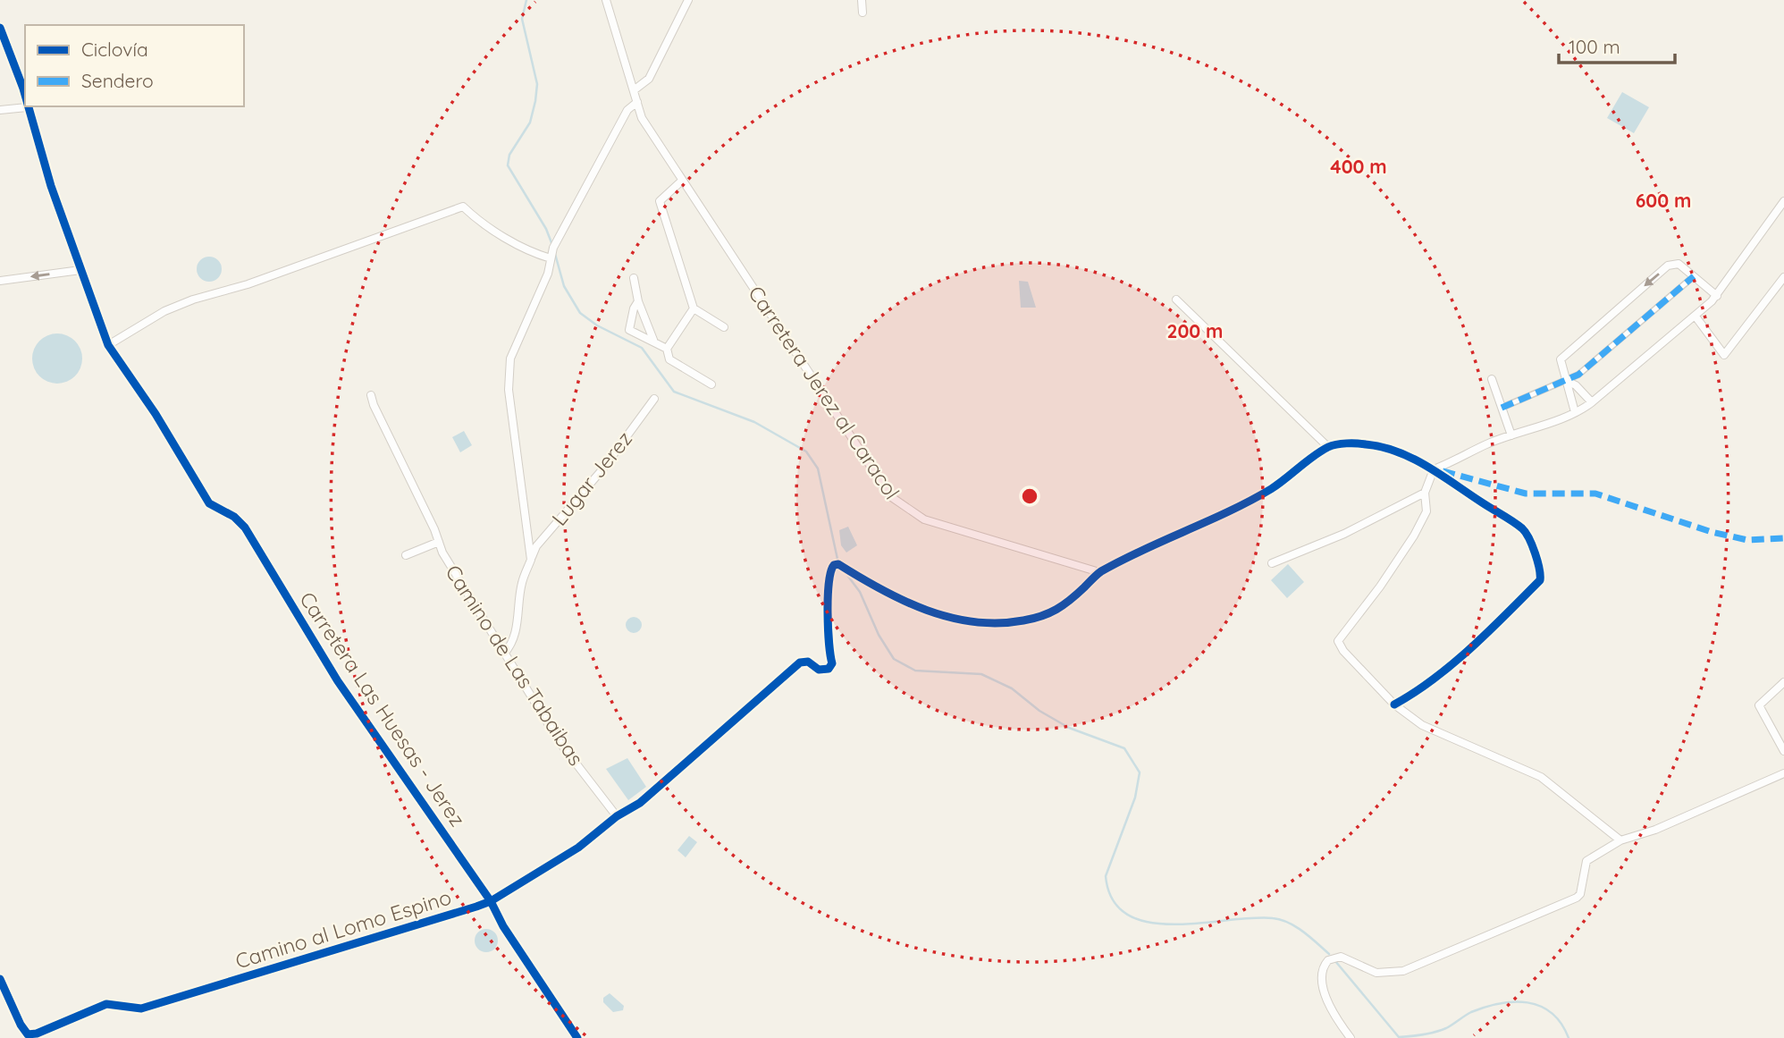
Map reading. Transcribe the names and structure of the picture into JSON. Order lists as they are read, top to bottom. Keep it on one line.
{"streets":{"street":["Carretera Jerez al Caracol","Lugar Jerez","Camino de Las Tabaibas","Carretera Las Huesas - Jerez","Camino al Lomo Espino"]},"crossings":[["Carretera Jerez al Caracol","Camino al Lomo Espino"],["Camino de Las Tabaibas","Camino al Lomo Espino"],["Carretera Las Huesas - Jerez","Camino al Lomo Espino"]],"legend":["Ciclovía","Sendero"],"scale_bar":"100 m","rings":["400 m","600 m","200 m"]}
